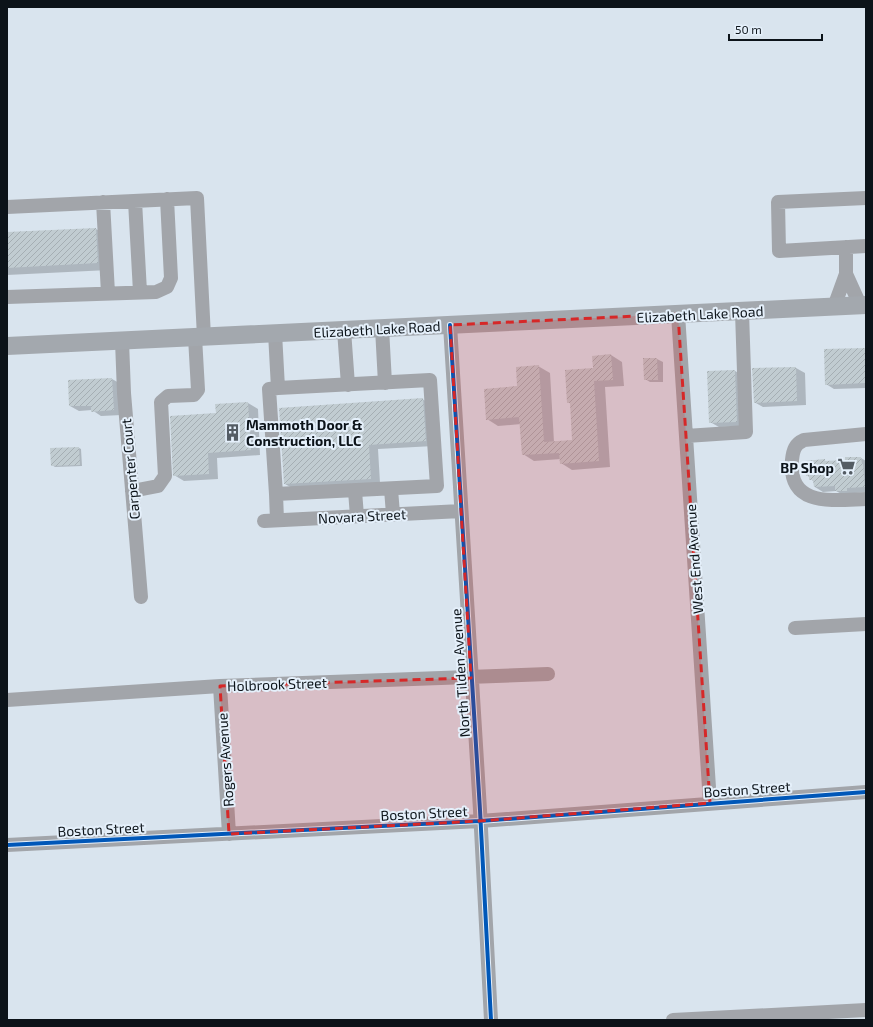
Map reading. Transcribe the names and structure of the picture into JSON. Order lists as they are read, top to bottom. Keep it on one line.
{"streets":{"main road":["Elizabeth Lake Road"],"street":["Carpenter Court","Novara Street","West End Avenue","North Tilden Avenue","Holbrook Street","Rogers Avenue","Boston Street"]},"crossings":[["Elizabeth Lake Road","Carpenter Court"],["Elizabeth Lake Road","West End Avenue"],["Elizabeth Lake Road","North Tilden Avenue"],["Novara Street","North Tilden Avenue"],["West End Avenue","Boston Street"],["North Tilden Avenue","Holbrook Street"],["North Tilden Avenue","Boston Street"],["Holbrook Street","Rogers Avenue"],["Rogers Avenue","Boston Street"]],"places":{"building":["Mammoth Door & Construction, LLC"],"supermarket":["BP Shop"]},"scale_bar":"50 m"}
